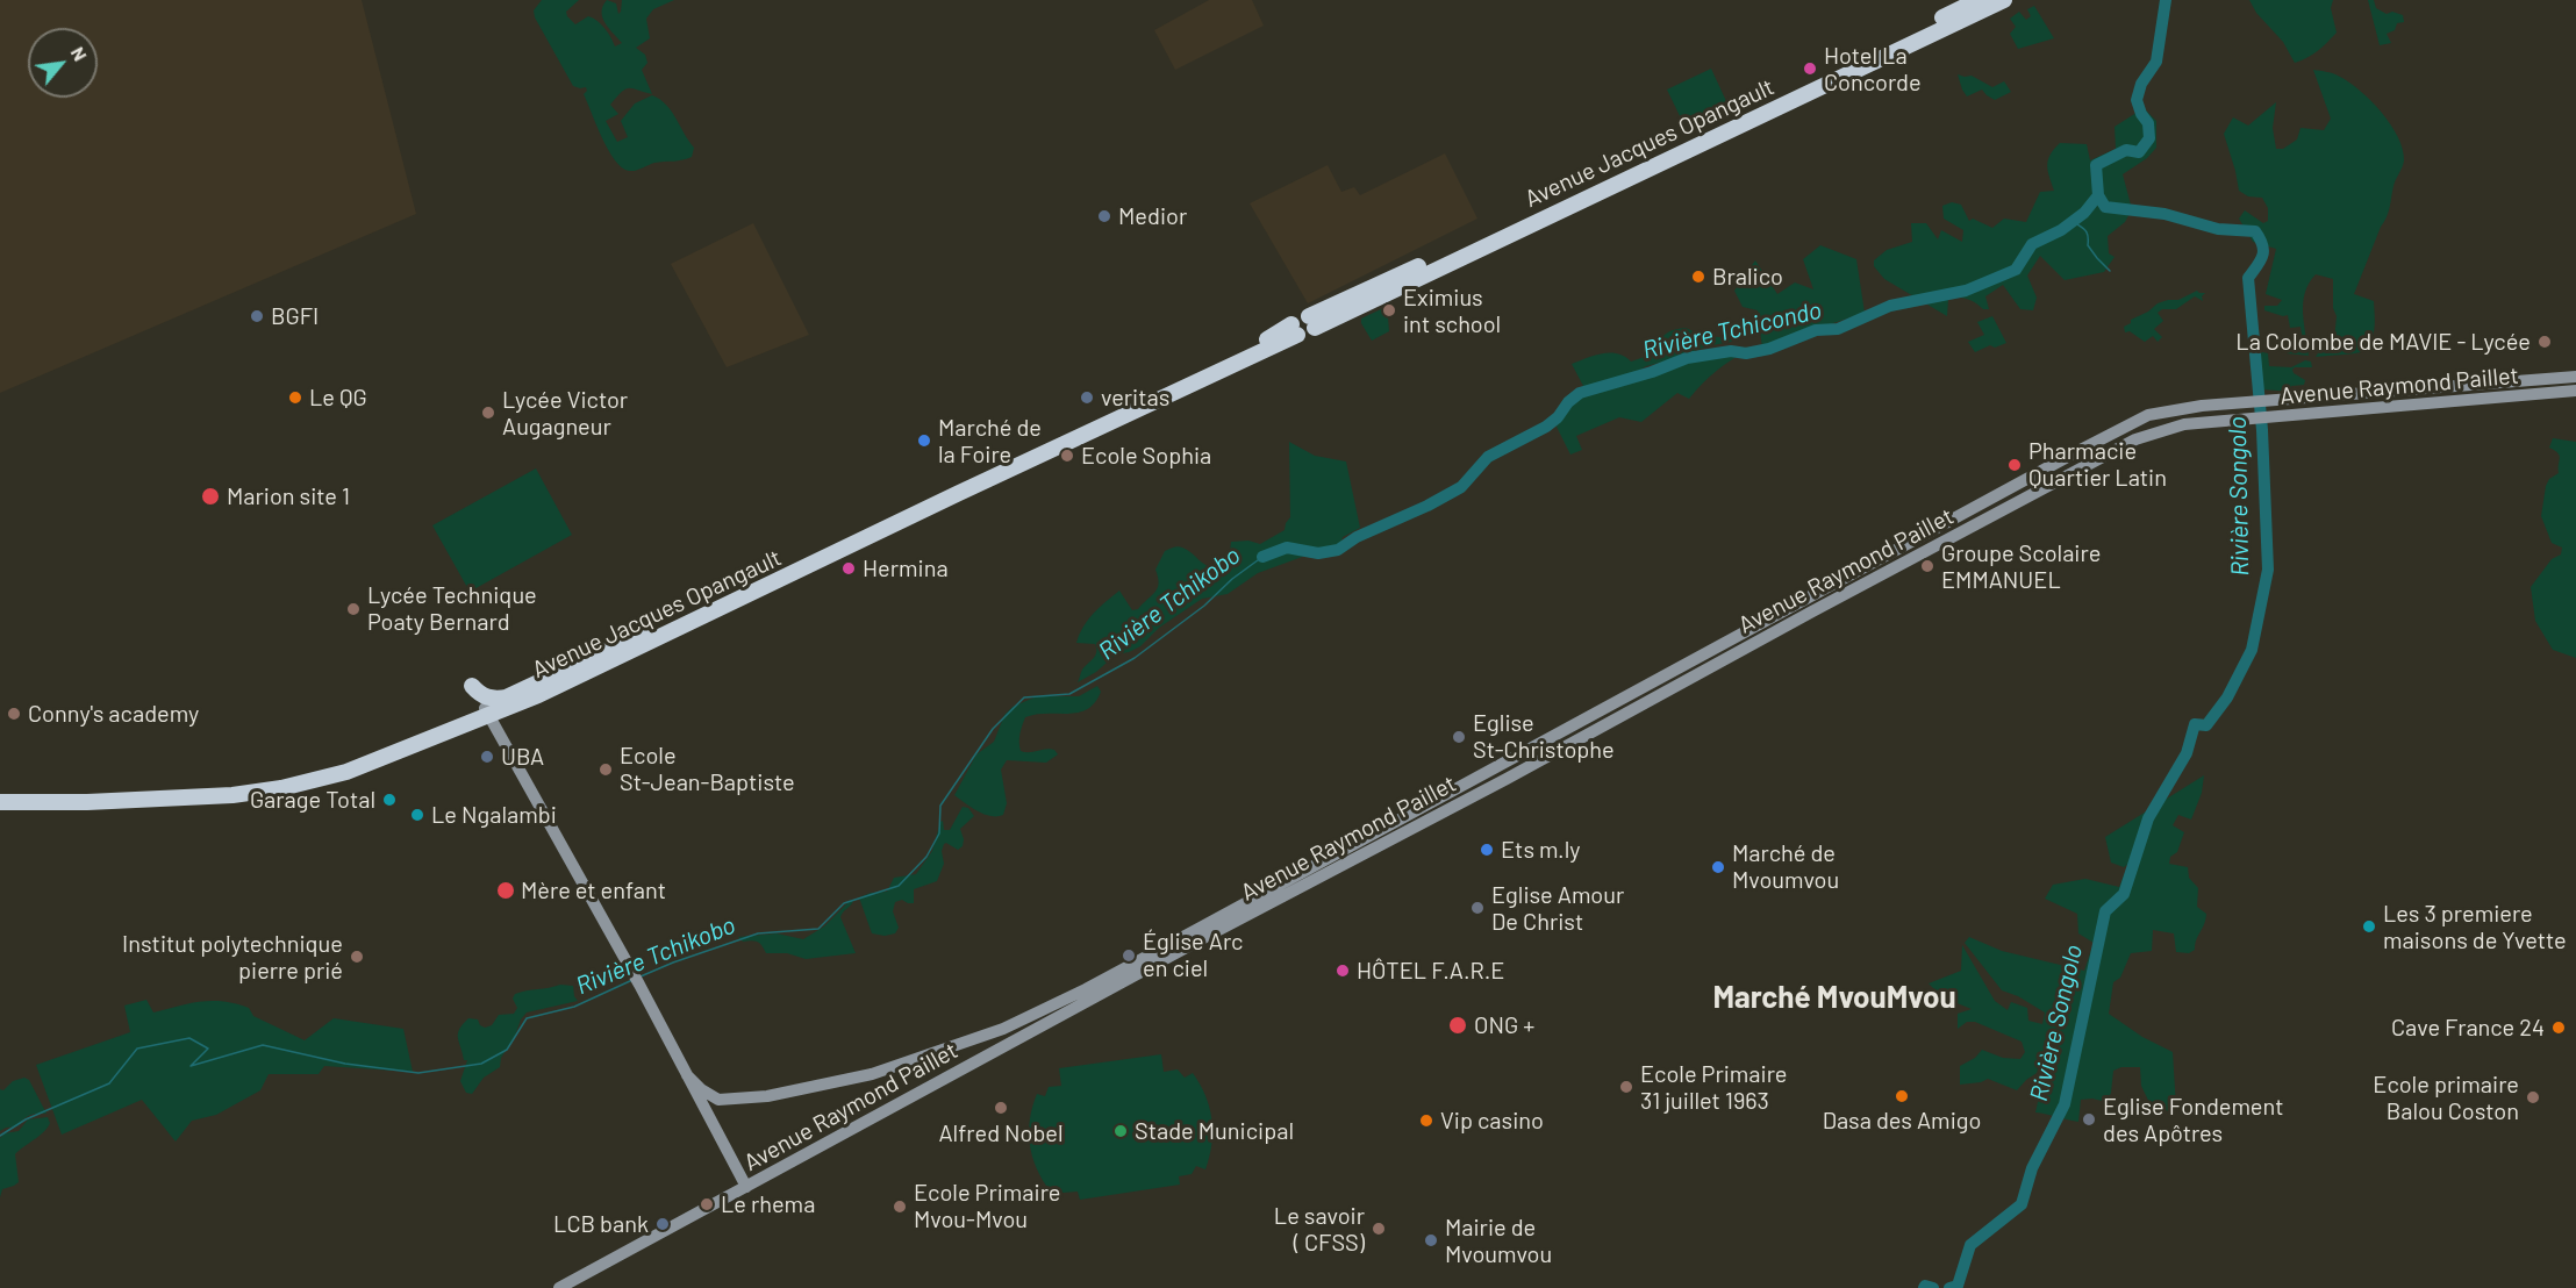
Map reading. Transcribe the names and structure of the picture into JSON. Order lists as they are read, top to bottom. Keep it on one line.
{"streets":{"highway":["Avenue Jacques Opangault"],"main road":["Avenue Raymond Paillet"]},"districts":["Marché MvouMvou"],"water":["Rivière Tchicondo","Rivière Songolo","Rivière Tchikobo"],"places":["Hotel La Concorde","Medior","Bralico","Eximius int school","BGFI","La Colombe de MAVIE - Lycée","Le QG","veritas","Lycée Victor Augagneur","Marché de la Foire","Ecole Sophia","Pharmacie Quartier Latin","Marion site 1","Groupe Scolaire EMMANUEL","Hermina","Lycée Technique Poaty Bernard","Conny's academy","Eglise St-Christophe","UBA","Ecole St-Jean-Baptiste","Garage Total","Le Ngalambi","Ets m.ly","Marché de Mvoumvou","Mère et enfant","Eglise Amour De Christ","Les 3 premiere maisons de Yvette","Église Arc en ciel","Institut polytechnique pierre prié","HÔTEL F.A.R.E","ONG +","Cave France 24","Ecole Primaire 31 juillet 1963","Dasa des Amigo","Ecole primaire Balou Coston","Alfred Nobel","Eglise Fondement des Apôtres","Vip casino","Stade Municipal","Le rhema","Ecole Primaire Mvou-Mvou","LCB bank","Le savoir ( CFSS)","Mairie de Mvoumvou"],"north":"top right"}
